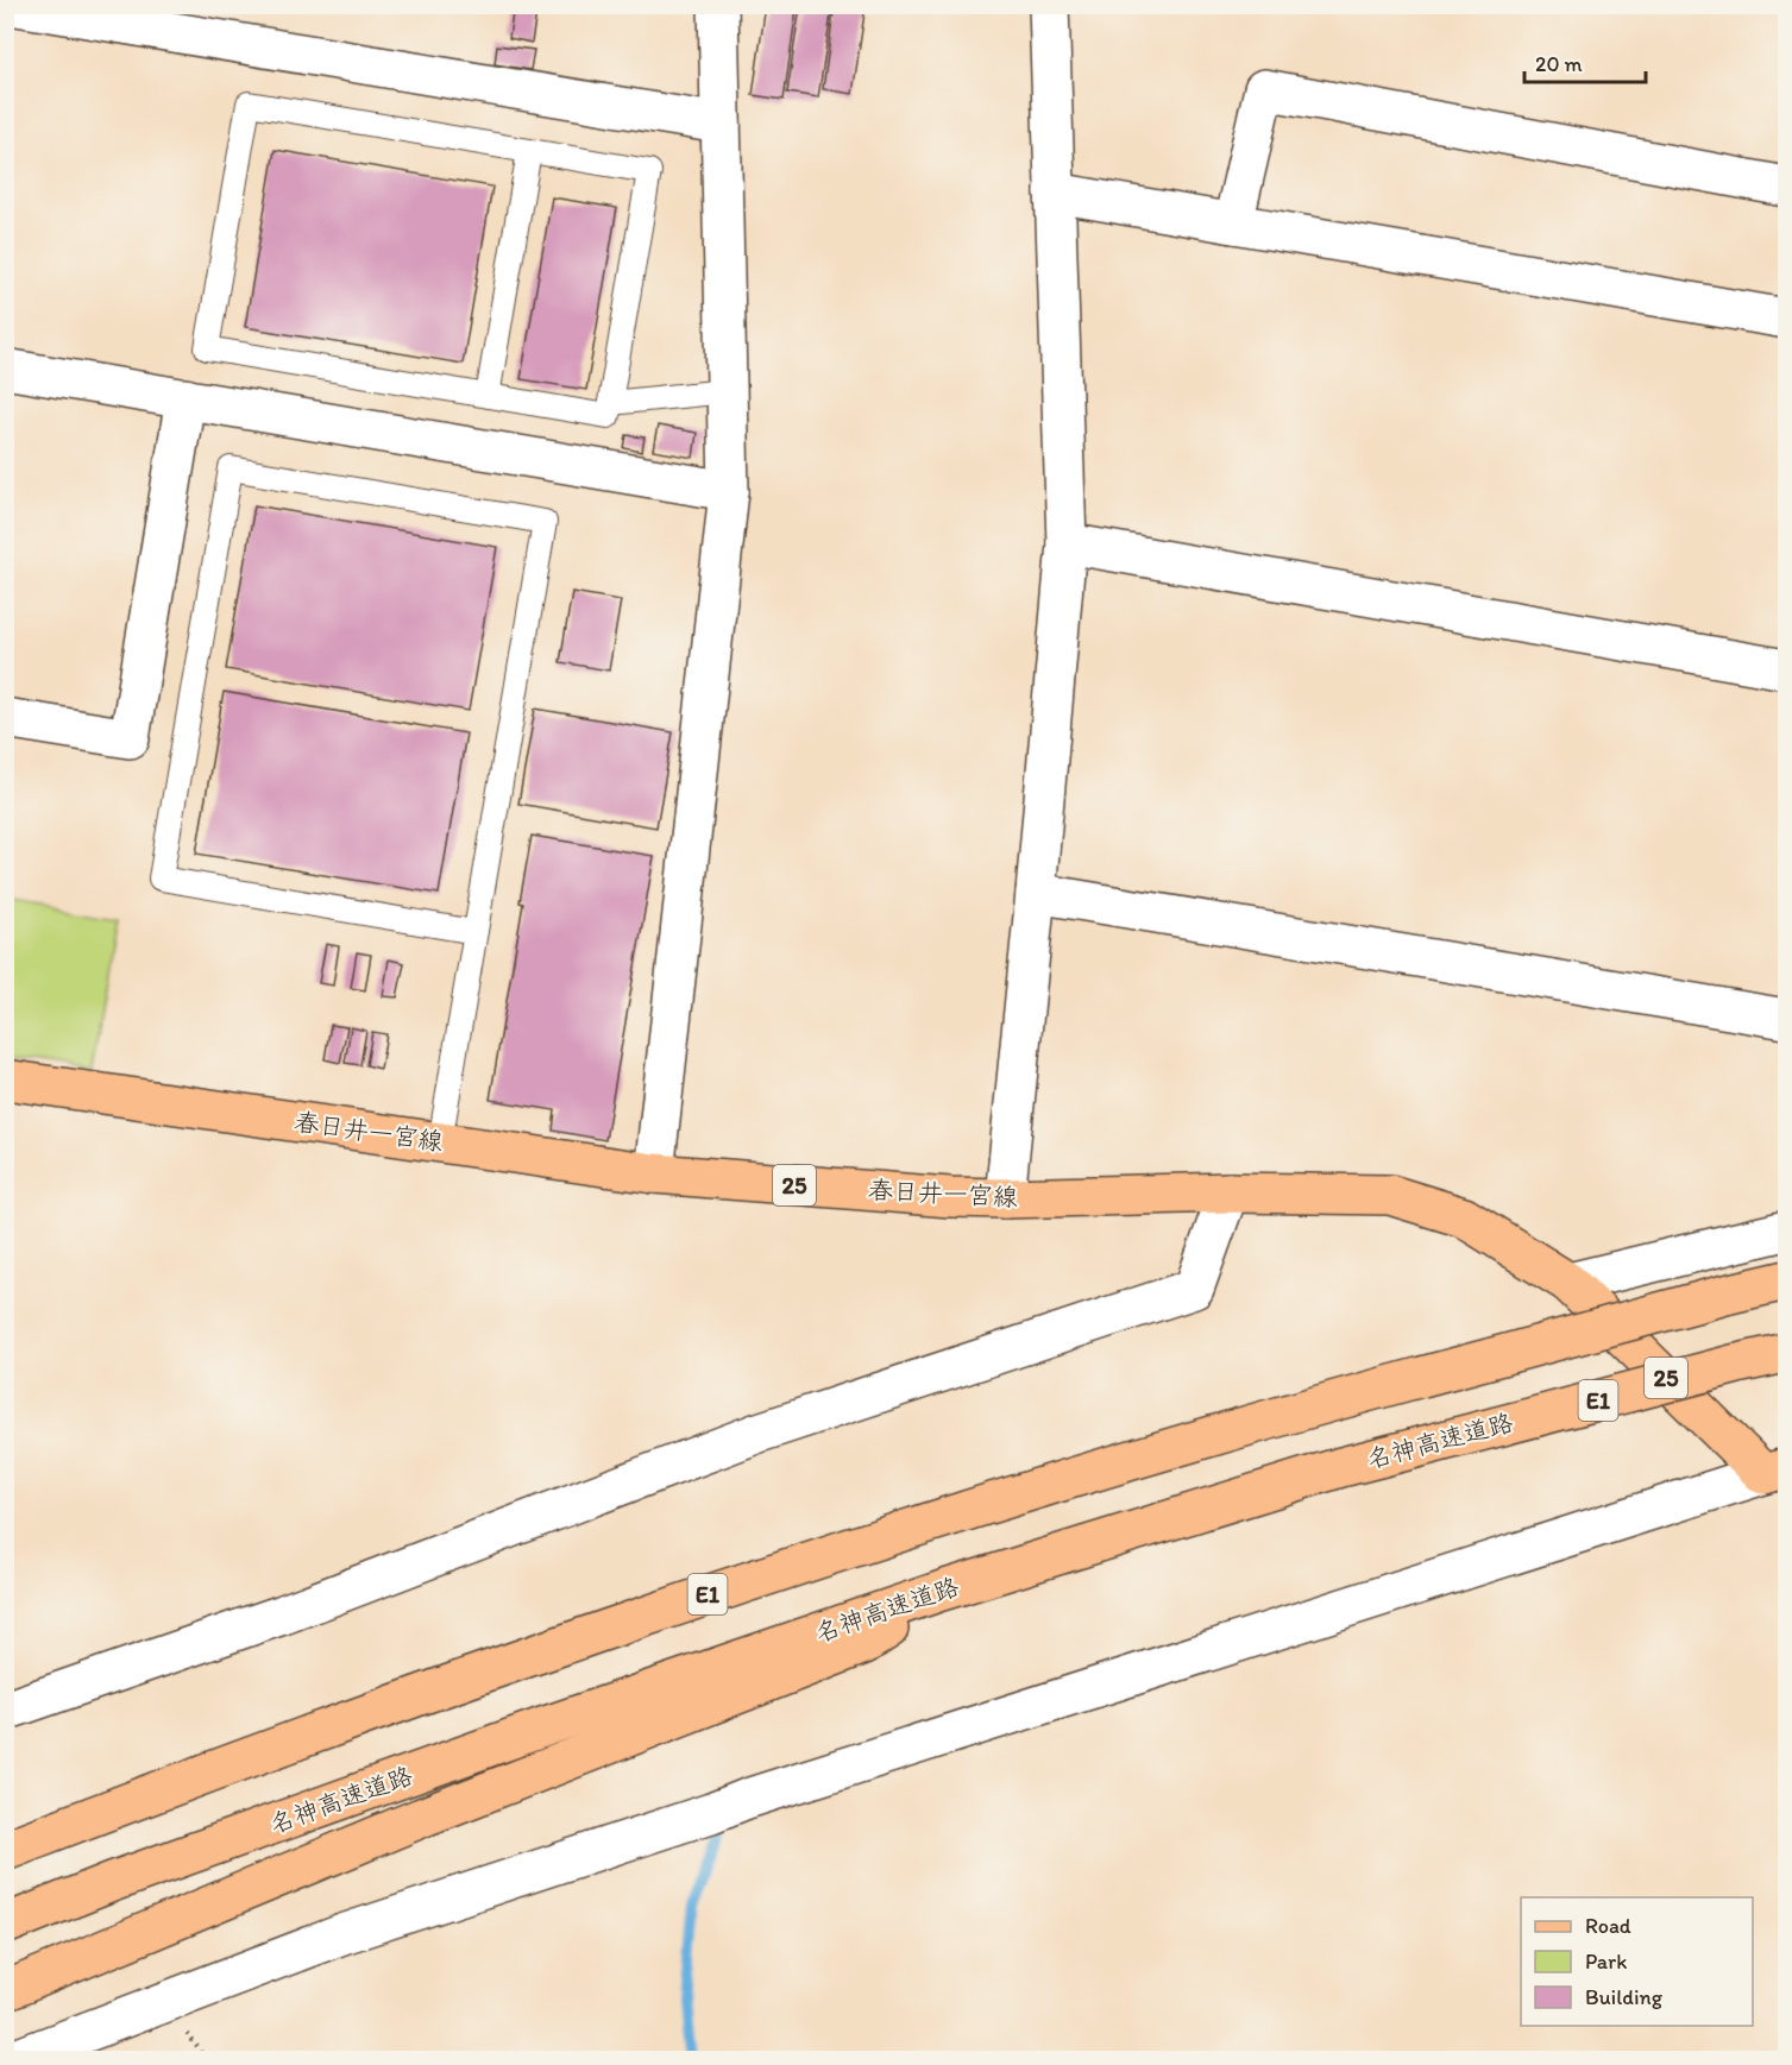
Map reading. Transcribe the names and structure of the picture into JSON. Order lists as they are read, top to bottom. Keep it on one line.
{"streets":{"main road":["春日井一宮線","25","E1","名神高速道路"]},"legend":["Road","Park","Building"],"scale_bar":"20 m"}
